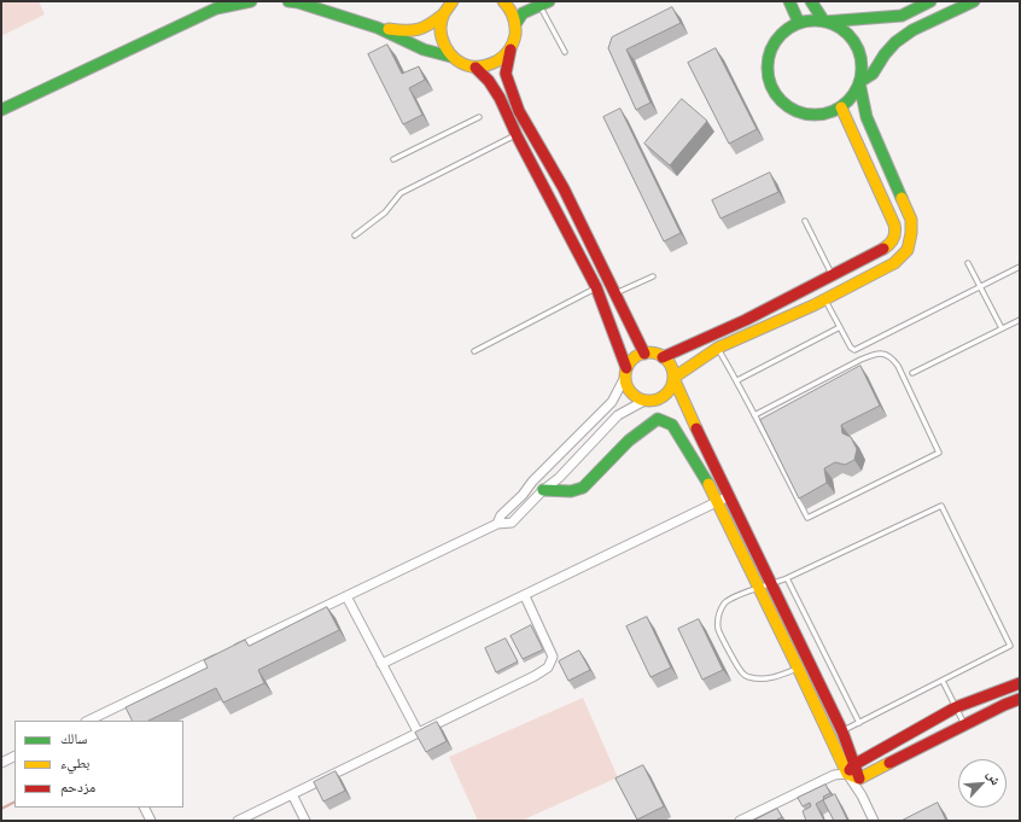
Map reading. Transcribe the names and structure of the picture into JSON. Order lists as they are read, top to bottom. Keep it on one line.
{"legend":["سالك","بطيء","مزدحم"],"north":"top right"}
